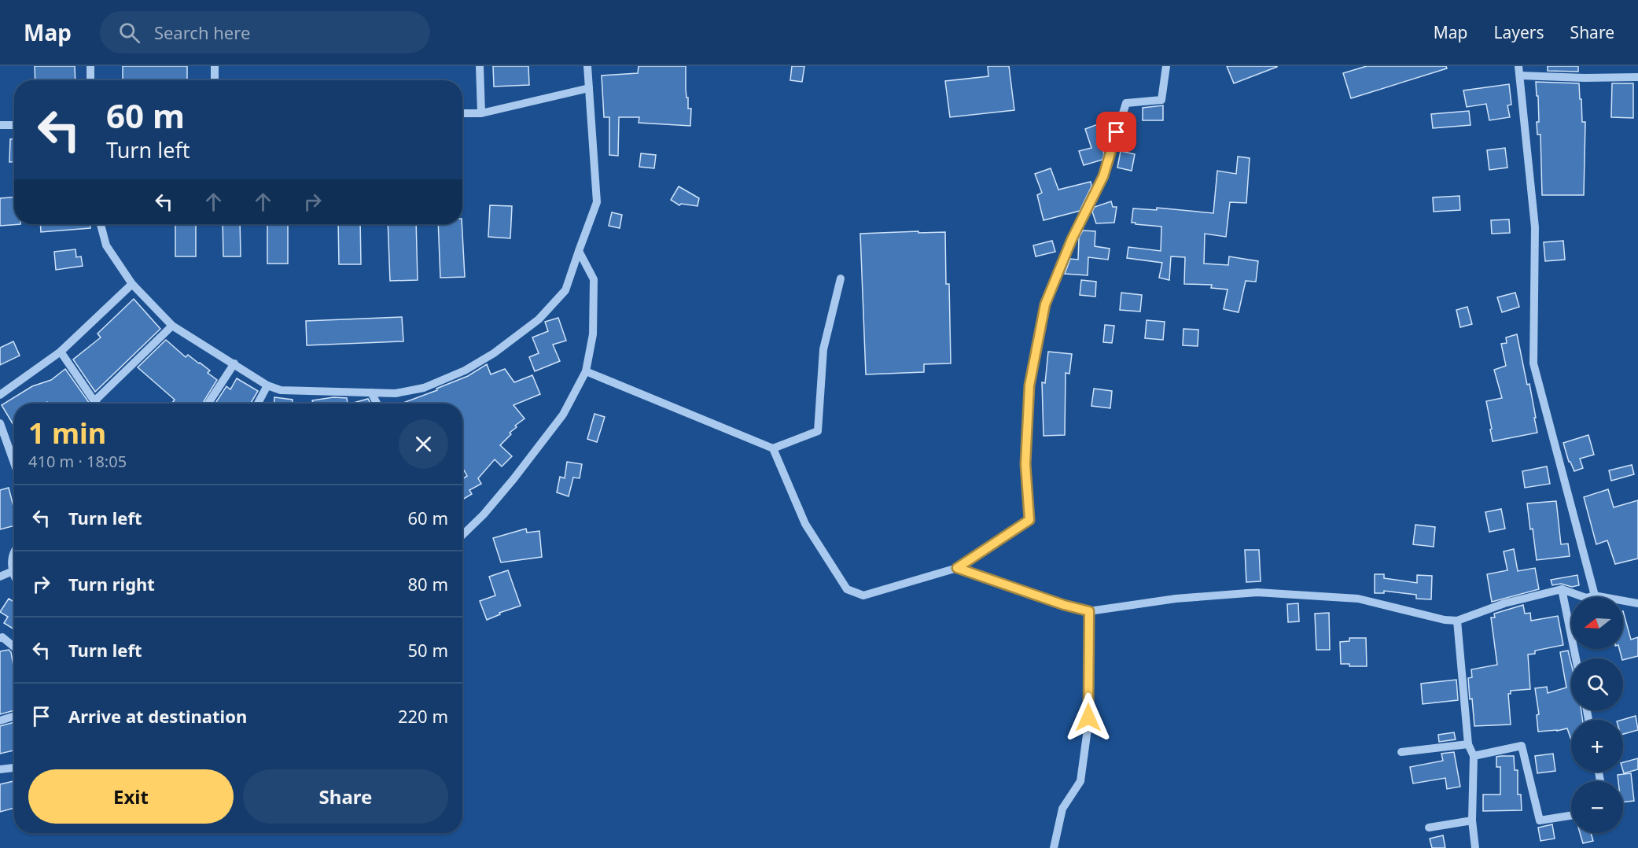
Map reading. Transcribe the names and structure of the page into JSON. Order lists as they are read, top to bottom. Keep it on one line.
{"north":"left","page":{"header":"Map","search":"Search here","nav":["Map","Layers","Share"],"turn":["60 m","Turn left"],"heading":["1 min","410 m · 18:05"],"list":[{"name":"Turn left","value":"60 m"},{"name":"Turn right","value":"80 m"},{"name":"Turn left","value":"50 m"},{"name":"Arrive at destination","value":"220 m"}],"map_buttons":["+","−"],"buttons":["Exit","Share"]}}
